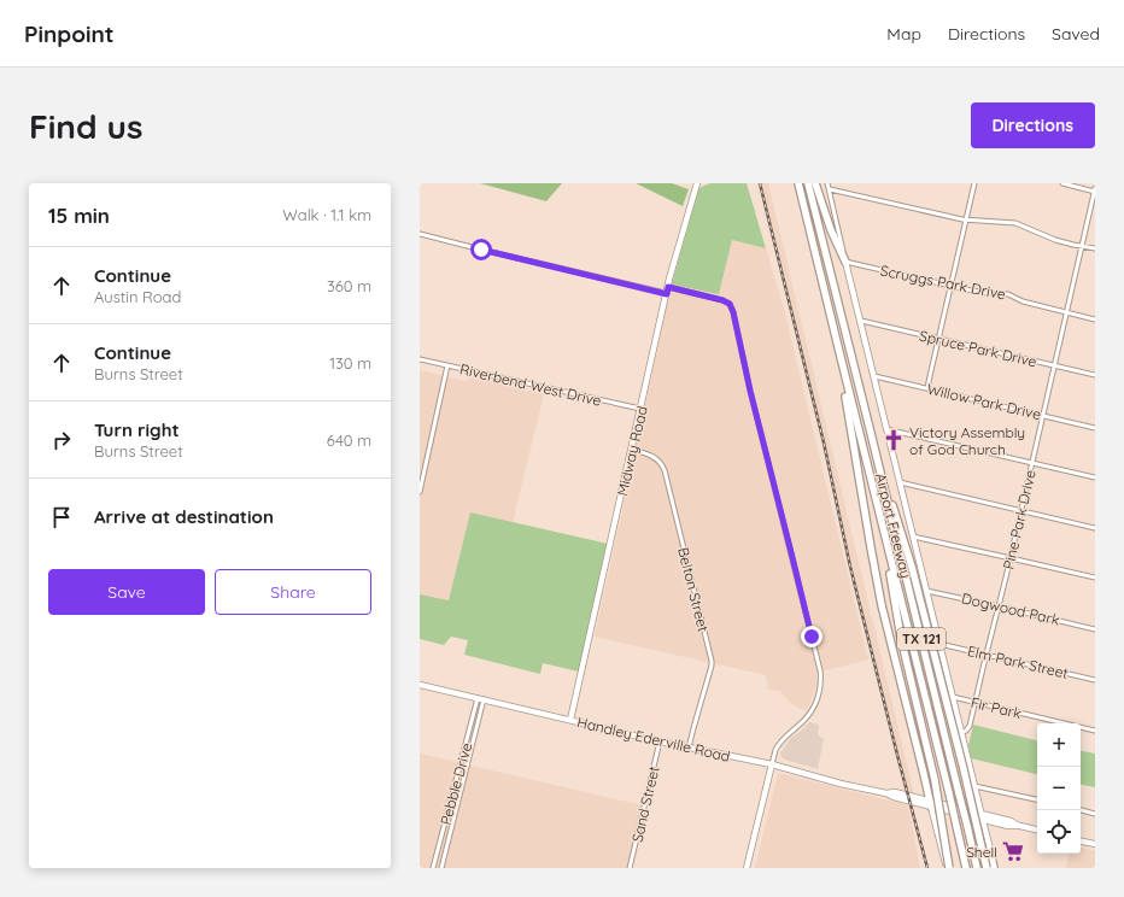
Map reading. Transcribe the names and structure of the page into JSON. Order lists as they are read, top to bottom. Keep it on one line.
{"streets":{"highway":["Airport Freeway","TX 121"],"main road":["Midway Road","Handley Ederville Road"],"street":["Scruggs Park Drive","Spruce Park Drive","Riverbend West Drive","Willow Park Drive","Pine Park Drive","Belton Street","Dogwood Park","Elm Park Street","Fir Park","Pebble Drive","Sand Street"]},"crossings":[["Scruggs Park Drive","Pine Park Drive"],["Scruggs Park Drive","Airport Freeway"],["Spruce Park Drive","Pine Park Drive"],["Spruce Park Drive","Airport Freeway"],["Riverbend West Drive","Midway Road"],["Willow Park Drive","Pine Park Drive"],["Willow Park Drive","Airport Freeway"],["Midway Road","Belton Street"],["Midway Road","Handley Ederville Road"],["Pine Park Drive","Airport Freeway"],["Pine Park Drive","Dogwood Park"],["Pine Park Drive","Elm Park Street"],["Pine Park Drive","Fir Park"],["Airport Freeway","Dogwood Park"],["Airport Freeway","Elm Park Street"],["Airport Freeway","Fir Park"],["Airport Freeway","Handley Ederville Road"],["Belton Street","Handley Ederville Road"],["Handley Ederville Road","Pebble Drive"],["Handley Ederville Road","Sand Street"]],"places":{"church":["Victory Assembly of God Church"],"supermarket":["Shell"]},"page":{"header":"Pinpoint","nav":["Map","Directions","Saved"],"buttons":["Directions",["Save","Share"]],"title":"Find us","heading":["15 min","Walk · 1.1 km"],"list":[["Continue","Austin Road","360 m"],["Continue","Burns Street","130 m"],["Turn right","Burns Street","640 m"],"Arrive at destination"],"map_buttons":["+","−"]}}
